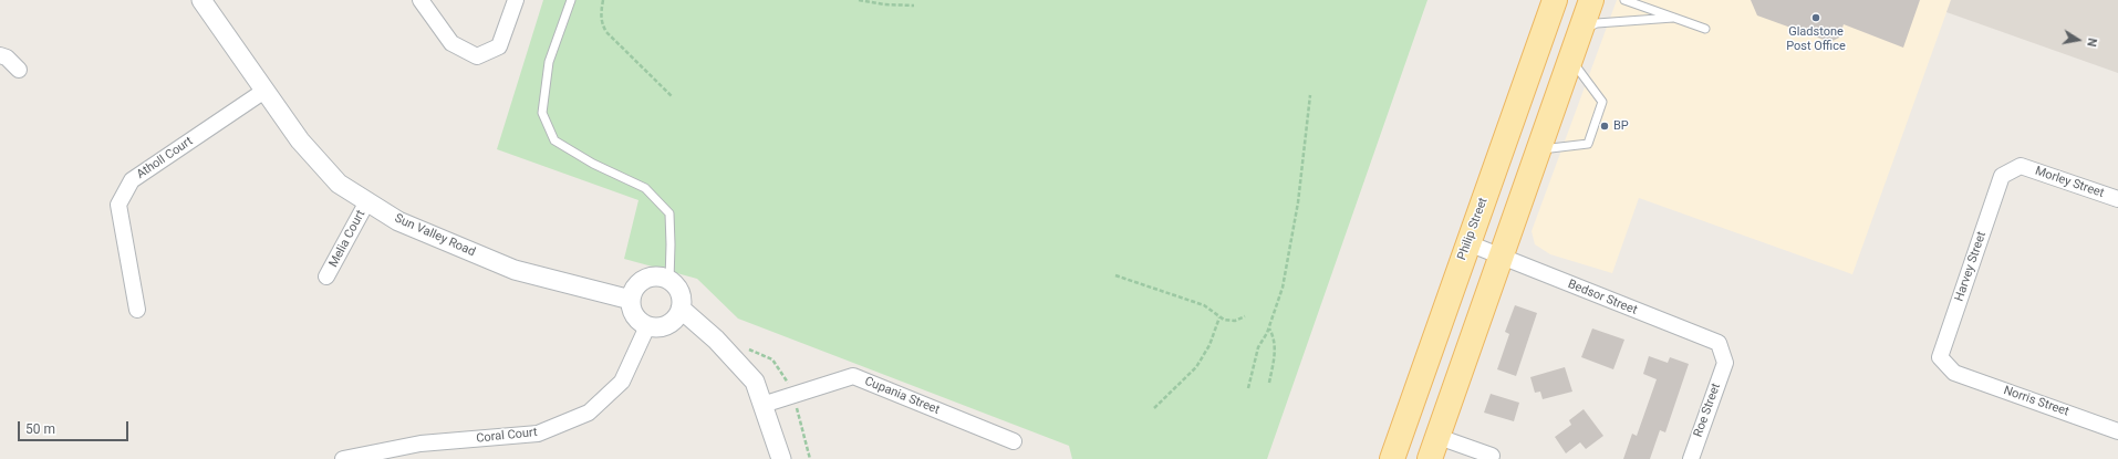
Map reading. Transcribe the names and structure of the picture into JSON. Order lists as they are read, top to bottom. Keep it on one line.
{"streets":{"main road":["Philip Street"],"street":["Atholl Court","Morley Street","Sun Valley Road","Melia Court","Harvey Street","Bedsor Street","Cupania Street","Norris Street","Roe Street","Coral Court"]},"crossings":[["Atholl Court","Sun Valley Road"],["Morley Street","Harvey Street"],["Philip Street","Bedsor Street"],["Sun Valley Road","Melia Court"],["Sun Valley Road","Coral Court"],["Harvey Street","Norris Street"],["Bedsor Street","Roe Street"]],"places":["Gladstone Post Office","BP"],"scale_bar":"50 m","north":"right"}
